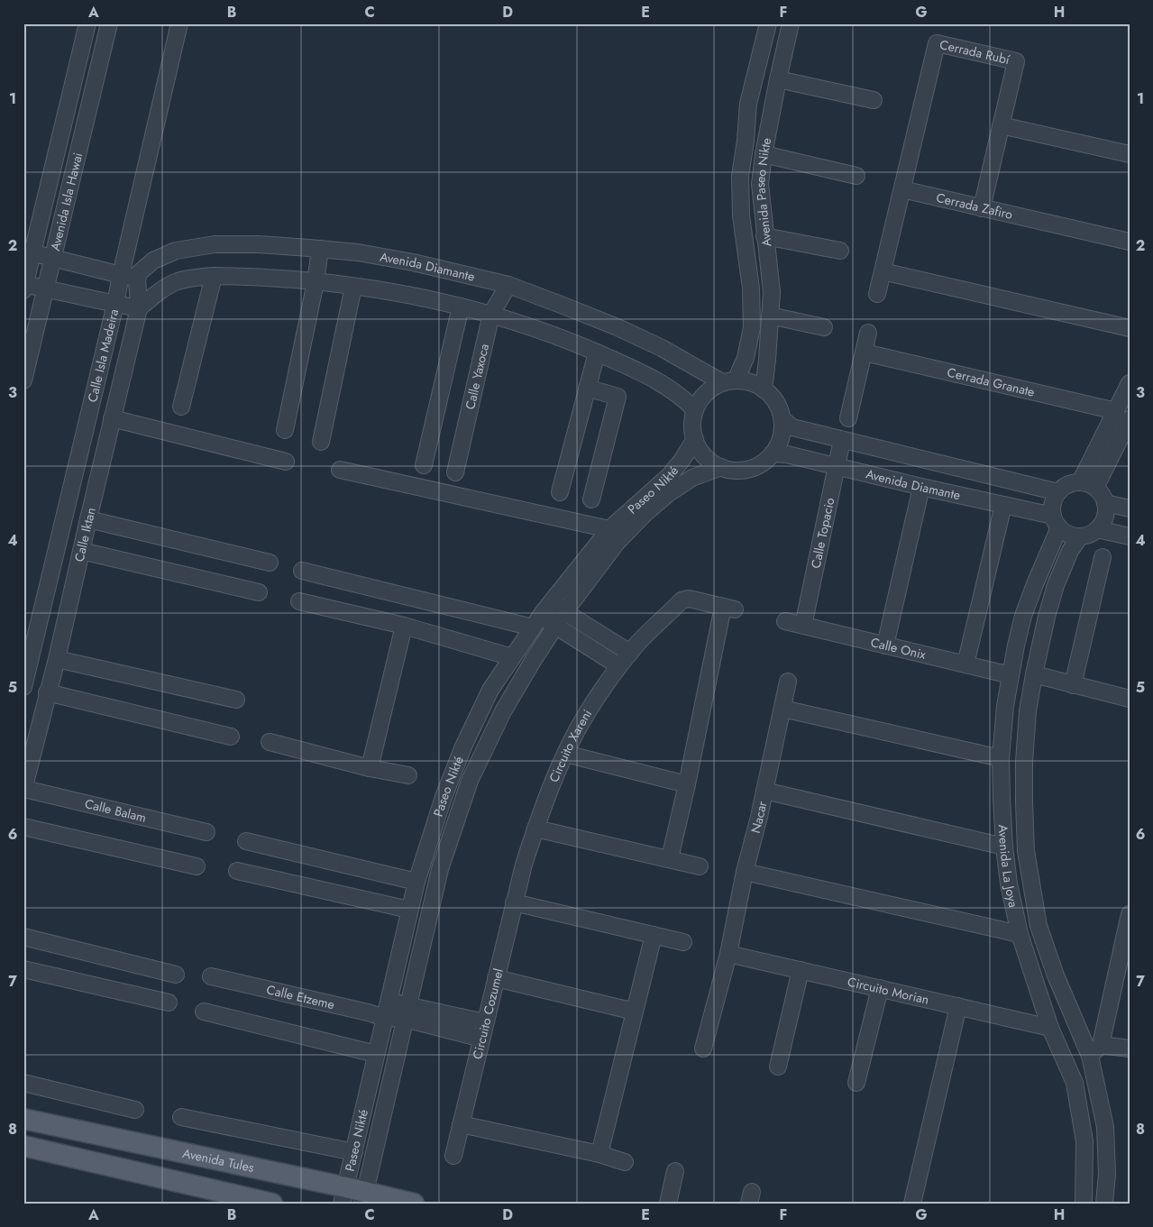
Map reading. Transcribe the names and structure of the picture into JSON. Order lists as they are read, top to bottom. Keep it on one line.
{"streets":{"main road":["Avenida Tules"],"street":["Cerrada Rubí","Avenida Paseo Nikte","Avenida Isla Hawai","Cerrada Zafiro","Avenida Diamante","Calle Isla Madeira","Calle Yaxoca","Cerrada Granate","Paseo Nikté","Calle Topacio","Calle Iktan","Calle Onix","Circuito Xareni","Calle Balam","Nacar","Avenida La Joya","Circuito Morian","Calle Etzeme","Circuito Cozumel"]},"crossings":[["Cerrada Rubí","Cerrada Zafiro"],["Avenida Paseo Nikte","Avenida Diamante"],["Avenida Paseo Nikte","Paseo Nikté"],["Avenida Diamante","Calle Yaxoca"],["Avenida Diamante","Paseo Nikté"],["Avenida Diamante","Calle Topacio"],["Avenida Diamante","Calle Iktan"],["Avenida Diamante","Avenida La Joya"],["Paseo Nikté","Calle Etzeme"],["Paseo Nikté","Avenida Tules"],["Calle Topacio","Calle Onix"],["Calle Iktan","Calle Balam"],["Calle Onix","Avenida La Joya"],["Circuito Xareni","Circuito Cozumel"],["Nacar","Circuito Morian"],["Avenida La Joya","Circuito Morian"]],"grid":{"columns":["A","B","C","D","E","F","G","H"],"rows":["1","2","3","4","5","6","7","8"]}}
